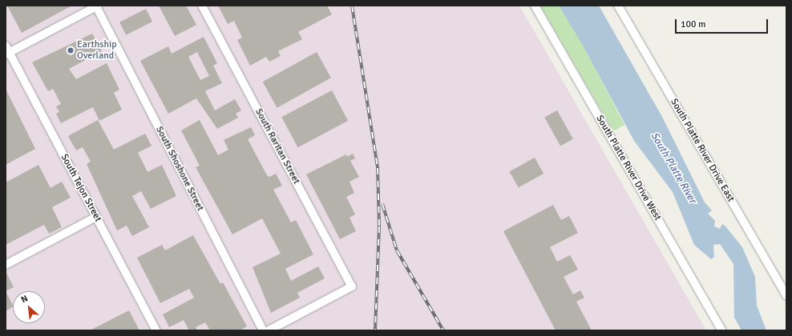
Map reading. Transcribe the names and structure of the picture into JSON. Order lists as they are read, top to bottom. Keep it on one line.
{"streets":{"street":["South Raritan Street","South Platte River Drive East","South Platte River Drive West","South Shoshone Street","South Tejon Street"]},"water":["South Platte River"],"places":["Earthship Overland"],"scale_bar":"100 m","north":"top left"}
